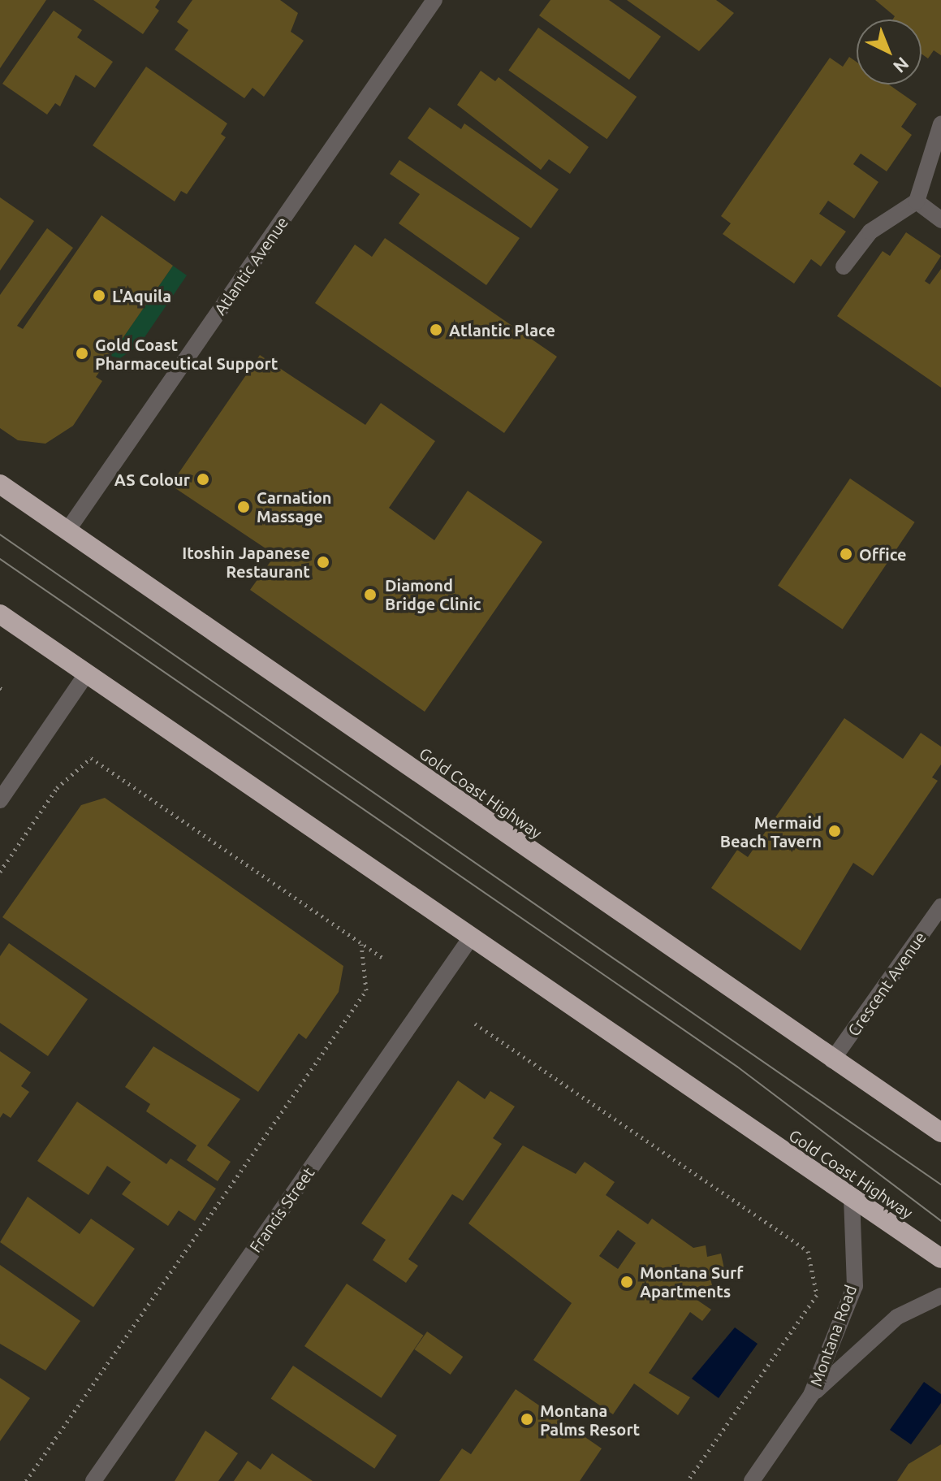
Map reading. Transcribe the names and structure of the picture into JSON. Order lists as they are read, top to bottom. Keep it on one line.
{"streets":{"highway":["Gold Coast Highway"],"street":["Atlantic Avenue","Crescent Avenue","Francis Street","Montana Road"]},"crossings":[["Atlantic Avenue","Gold Coast Highway"],["Gold Coast Highway","Crescent Avenue"],["Gold Coast Highway","Francis Street"],["Gold Coast Highway","Montana Road"]],"places":["L'Aquila","Atlantic Place","Gold Coast Pharmaceutical Support","AS Colour","Carnation Massage","Office","Itoshin Japanese Restaurant","Diamond Bridge Clinic","Mermaid Beach Tavern","Montana Surf Apartments","Montana Palms Resort"],"north":"bottom right"}
